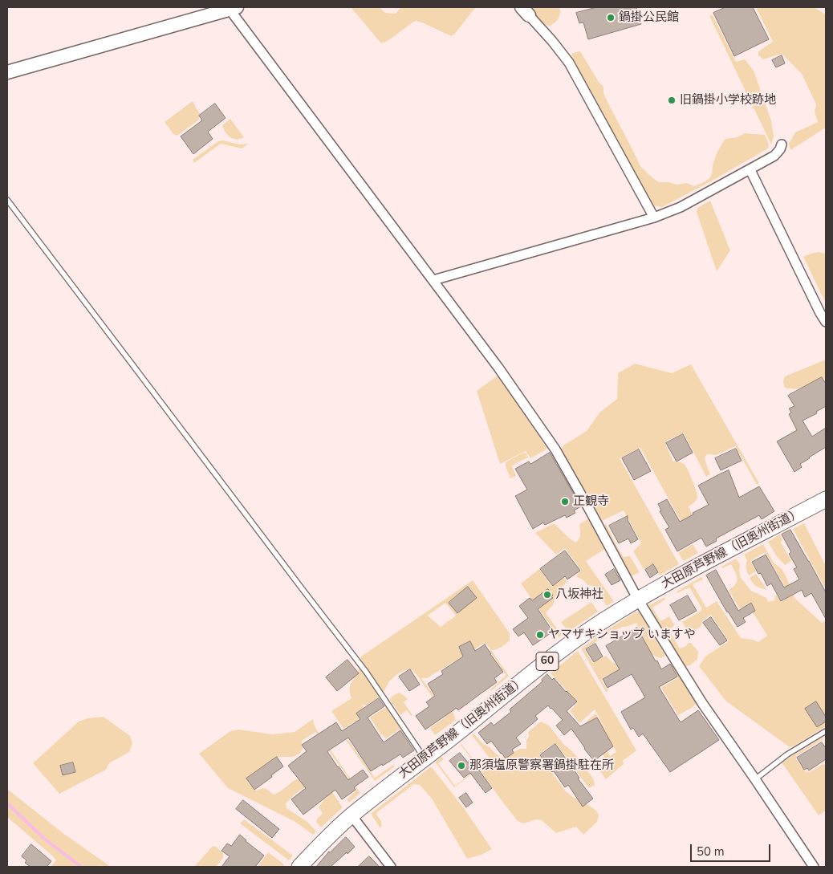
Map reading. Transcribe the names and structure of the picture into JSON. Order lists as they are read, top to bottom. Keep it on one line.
{"streets":{"main road":["大田原芦野線（旧奥州街道）","60"]},"places":["鍋掛公民館","旧鍋掛小学校跡地","正観寺","八坂神社","ヤマザキショップ いますや","那須塩原警察署鍋掛駐在所"],"scale_bar":"50 m"}
